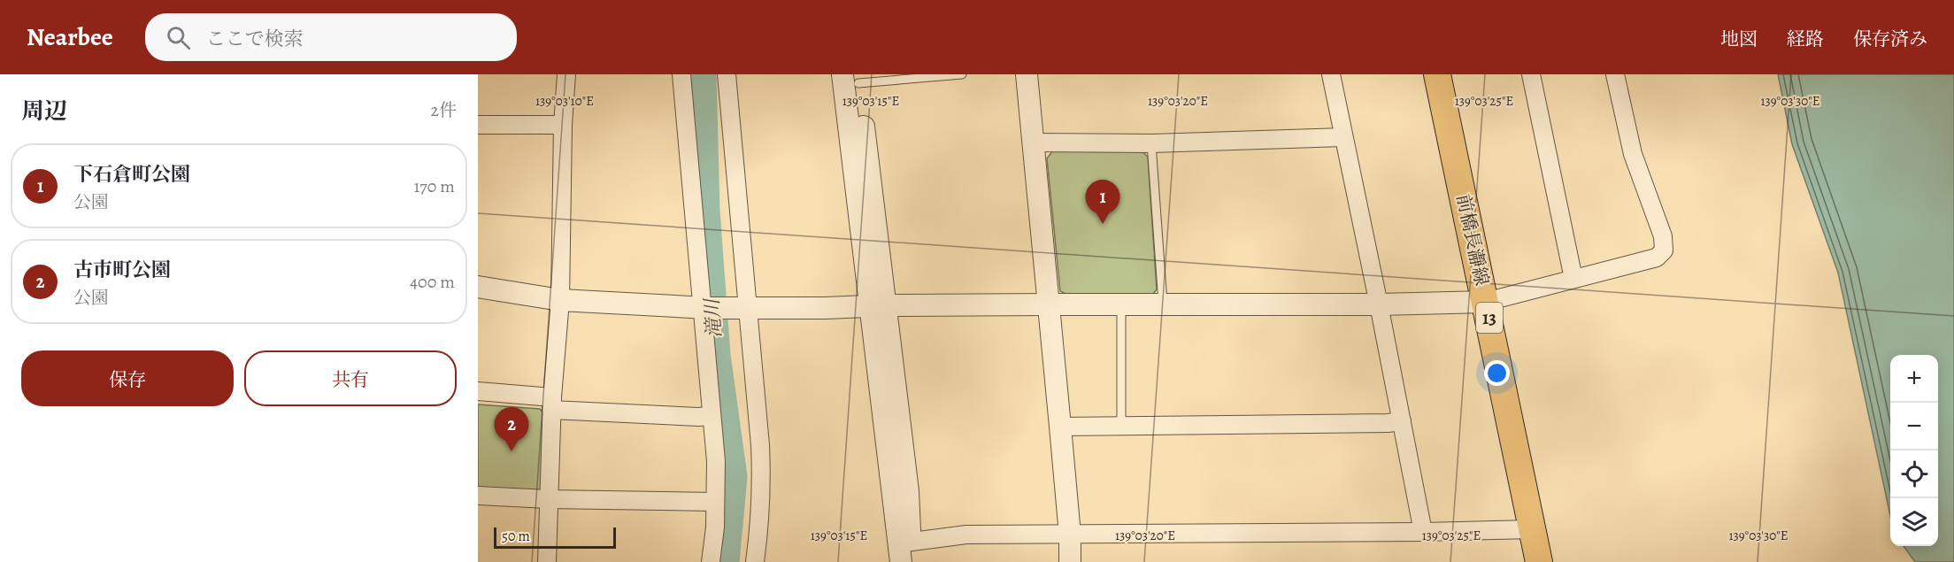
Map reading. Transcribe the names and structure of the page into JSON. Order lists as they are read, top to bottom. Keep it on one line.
{"streets":{"main road":["前橋長瀞線","13"]},"water":["滝川"],"scale_bar":"50 m","page":{"header":"Nearbee","search":"ここで検索","nav":["地図","経路","保存済み"],"heading":["周辺","2件"],"list":[{"mark":"1","name":"下石倉町公園","note":"公園","value":"170 m"},{"mark":"2","name":"古市町公園","note":"公園","value":"400 m"}],"pins":["1","2"],"buttons":["保存","共有"],"map_buttons":["+","−"],"scale":"50 m"},"coordinates":["139°03'10\"E","139°03'15\"E","139°03'20\"E","139°03'25\"E","139°03'30\"E"]}
